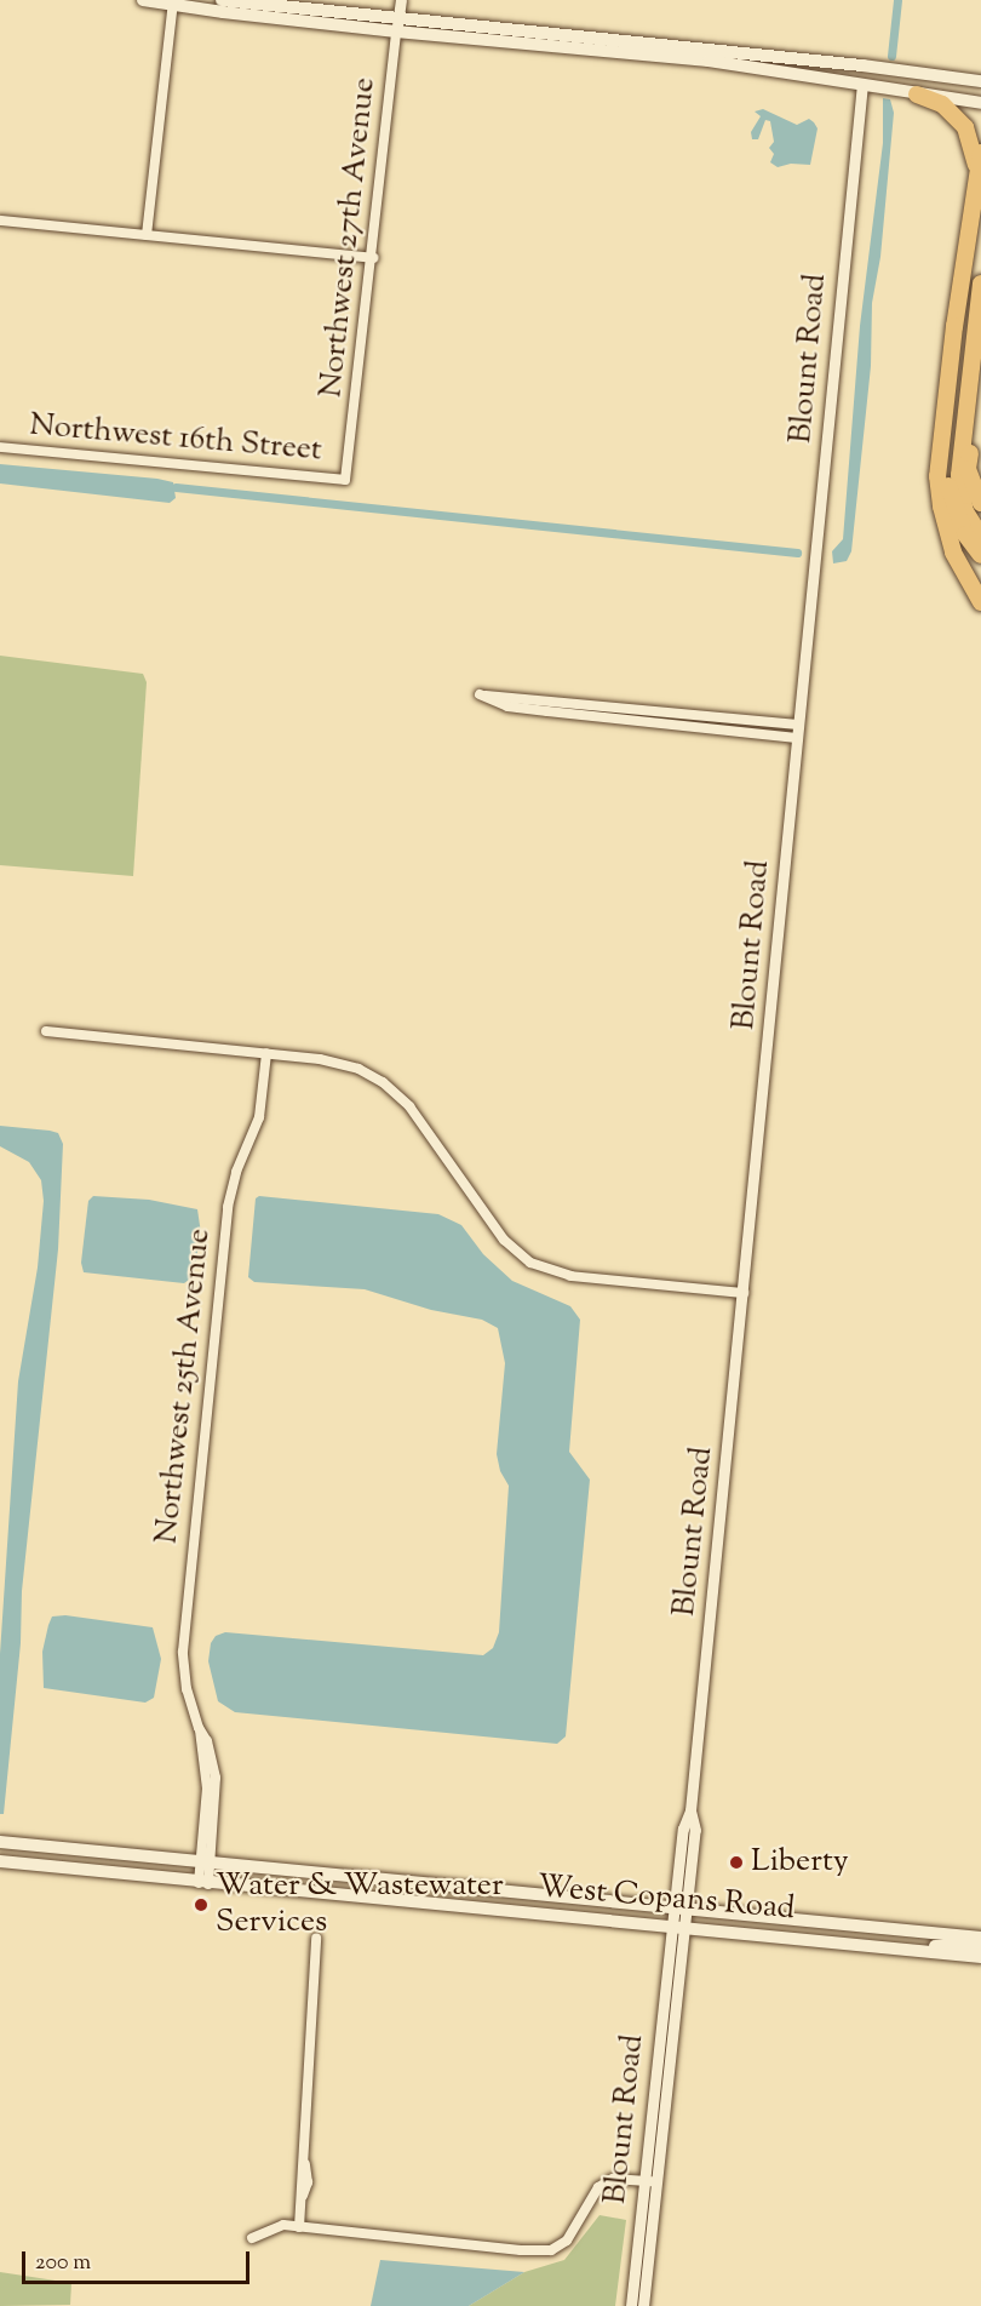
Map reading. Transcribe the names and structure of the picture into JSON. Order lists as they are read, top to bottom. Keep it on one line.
{"streets":{"main road":["West Copans Road"],"street":["Northwest 27th Avenue","Blount Road","Northwest 16th Street","Northwest 25th Avenue"]},"crossings":[["Northwest 27th Avenue","Northwest 16th Street"],["Blount Road","West Copans Road"],["Northwest 25th Avenue","West Copans Road"]],"places":["Liberty","Water & Wastewater Services"],"scale_bar":"200 m"}
